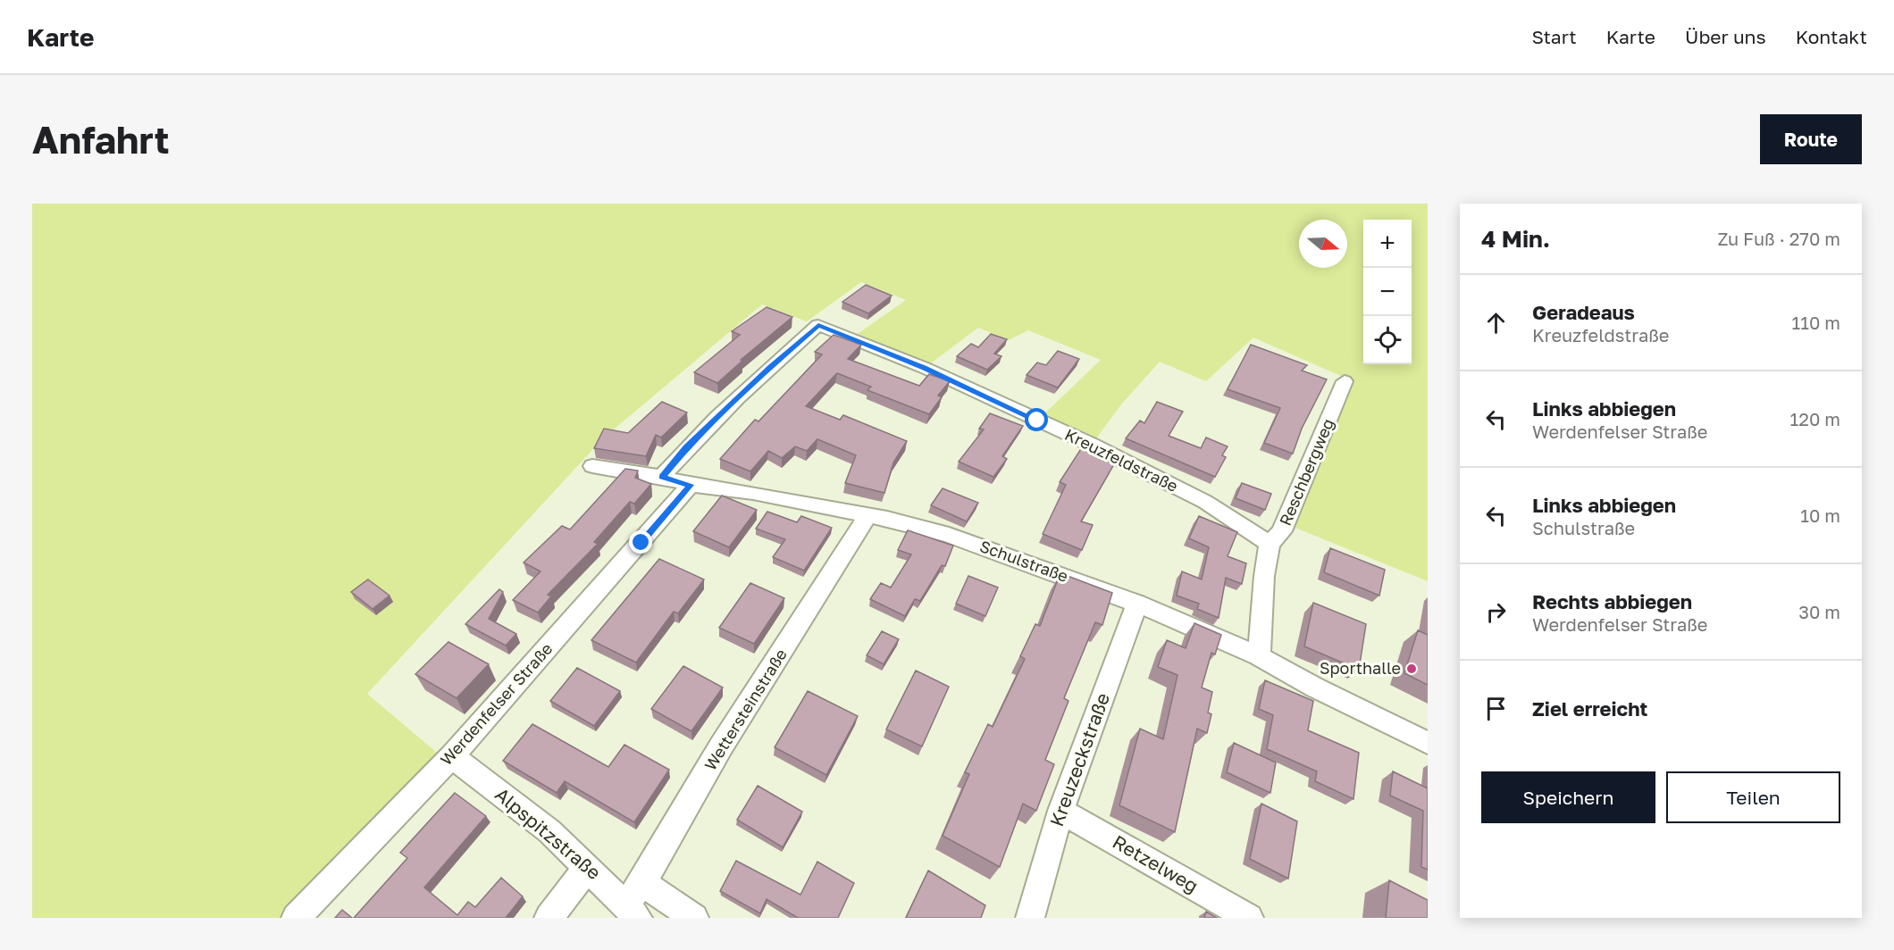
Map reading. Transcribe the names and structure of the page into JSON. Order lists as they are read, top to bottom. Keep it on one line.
{"streets":{"street":["Kreuzfeldstraße","Reschbergweg","Schulstraße","Werdenfelser Straße","Wettersteinstraße","Kreuzeckstraße","Alpspitzstraße","Retzelweg"]},"crossings":[["Kreuzfeldstraße","Reschbergweg"],["Kreuzfeldstraße","Schulstraße"],["Reschbergweg","Schulstraße"],["Schulstraße","Werdenfelser Straße"],["Schulstraße","Wettersteinstraße"],["Schulstraße","Kreuzeckstraße"],["Werdenfelser Straße","Alpspitzstraße"],["Wettersteinstraße","Alpspitzstraße"],["Kreuzeckstraße","Retzelweg"]],"places":["Sporthalle"],"north":"right","page":{"header":"Karte","nav":["Start","Karte","Über uns","Kontakt"],"buttons":["Route",["Speichern","Teilen"]],"title":"Anfahrt","heading":["4 Min.","Zu Fuß · 270 m"],"map_buttons":["+","−"],"list":[["Geradeaus","Kreuzfeldstraße","110 m"],["Links abbiegen","Werdenfelser Straße","120 m"],["Links abbiegen","Schulstraße","10 m"],["Rechts abbiegen","Werdenfelser Straße","30 m"],"Ziel erreicht"]}}
